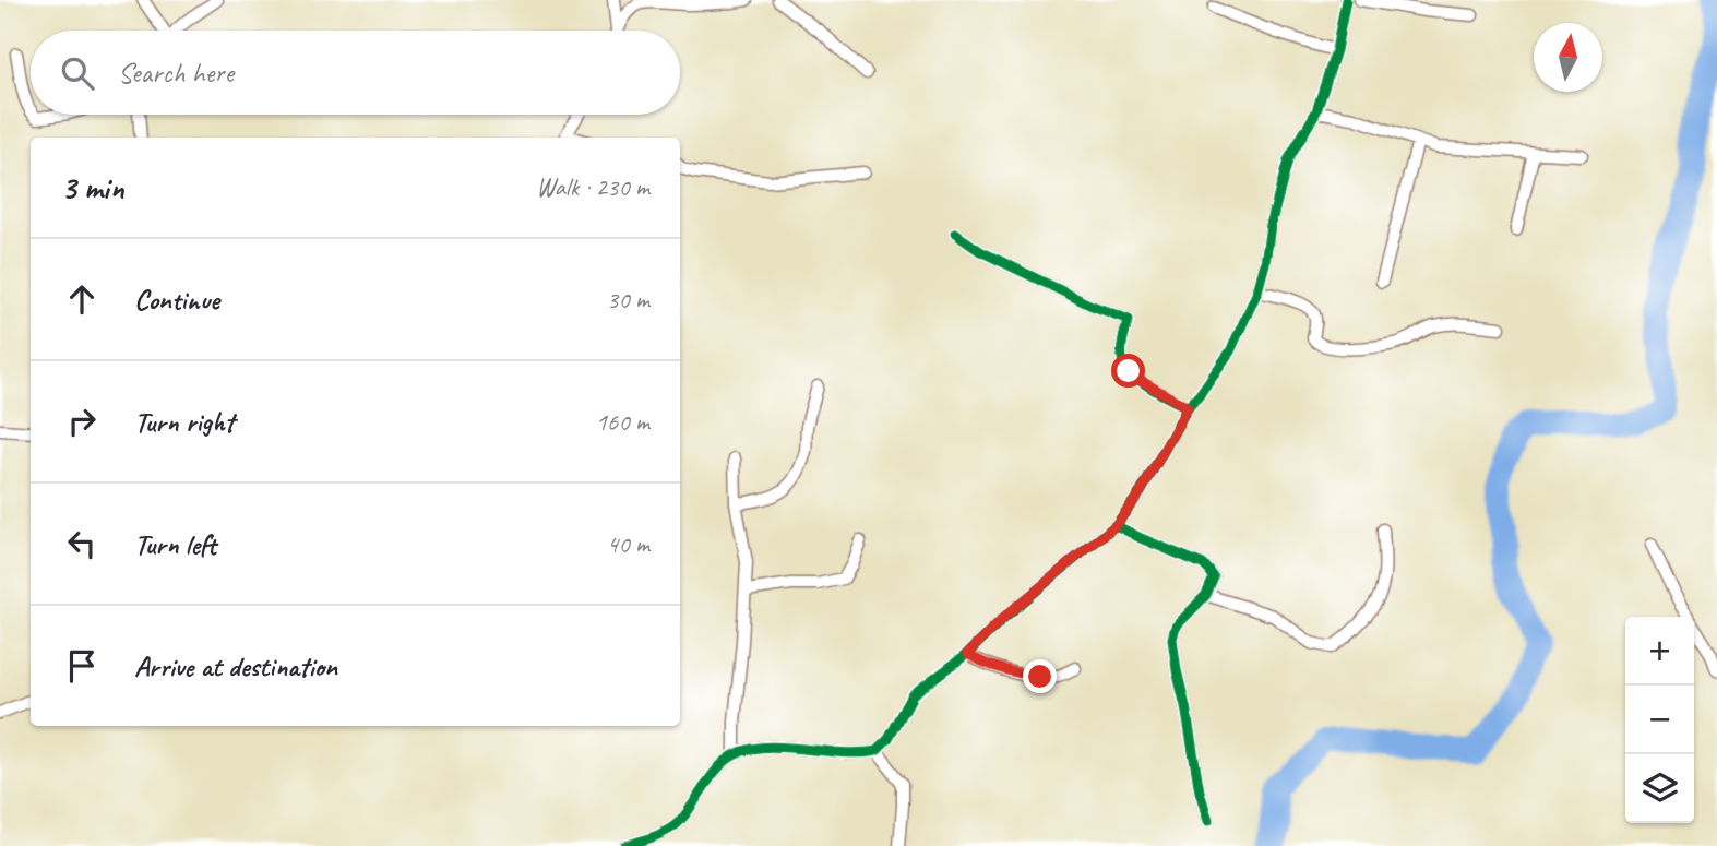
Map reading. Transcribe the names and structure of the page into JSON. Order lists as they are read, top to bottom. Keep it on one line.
{"north":"top","page":{"search":"Search here","heading":["3 min","Walk · 230 m"],"list":[["Continue","30 m"],["Turn right","160 m"],["Turn left","40 m"],"Arrive at destination"],"map_buttons":["+","−"]}}
